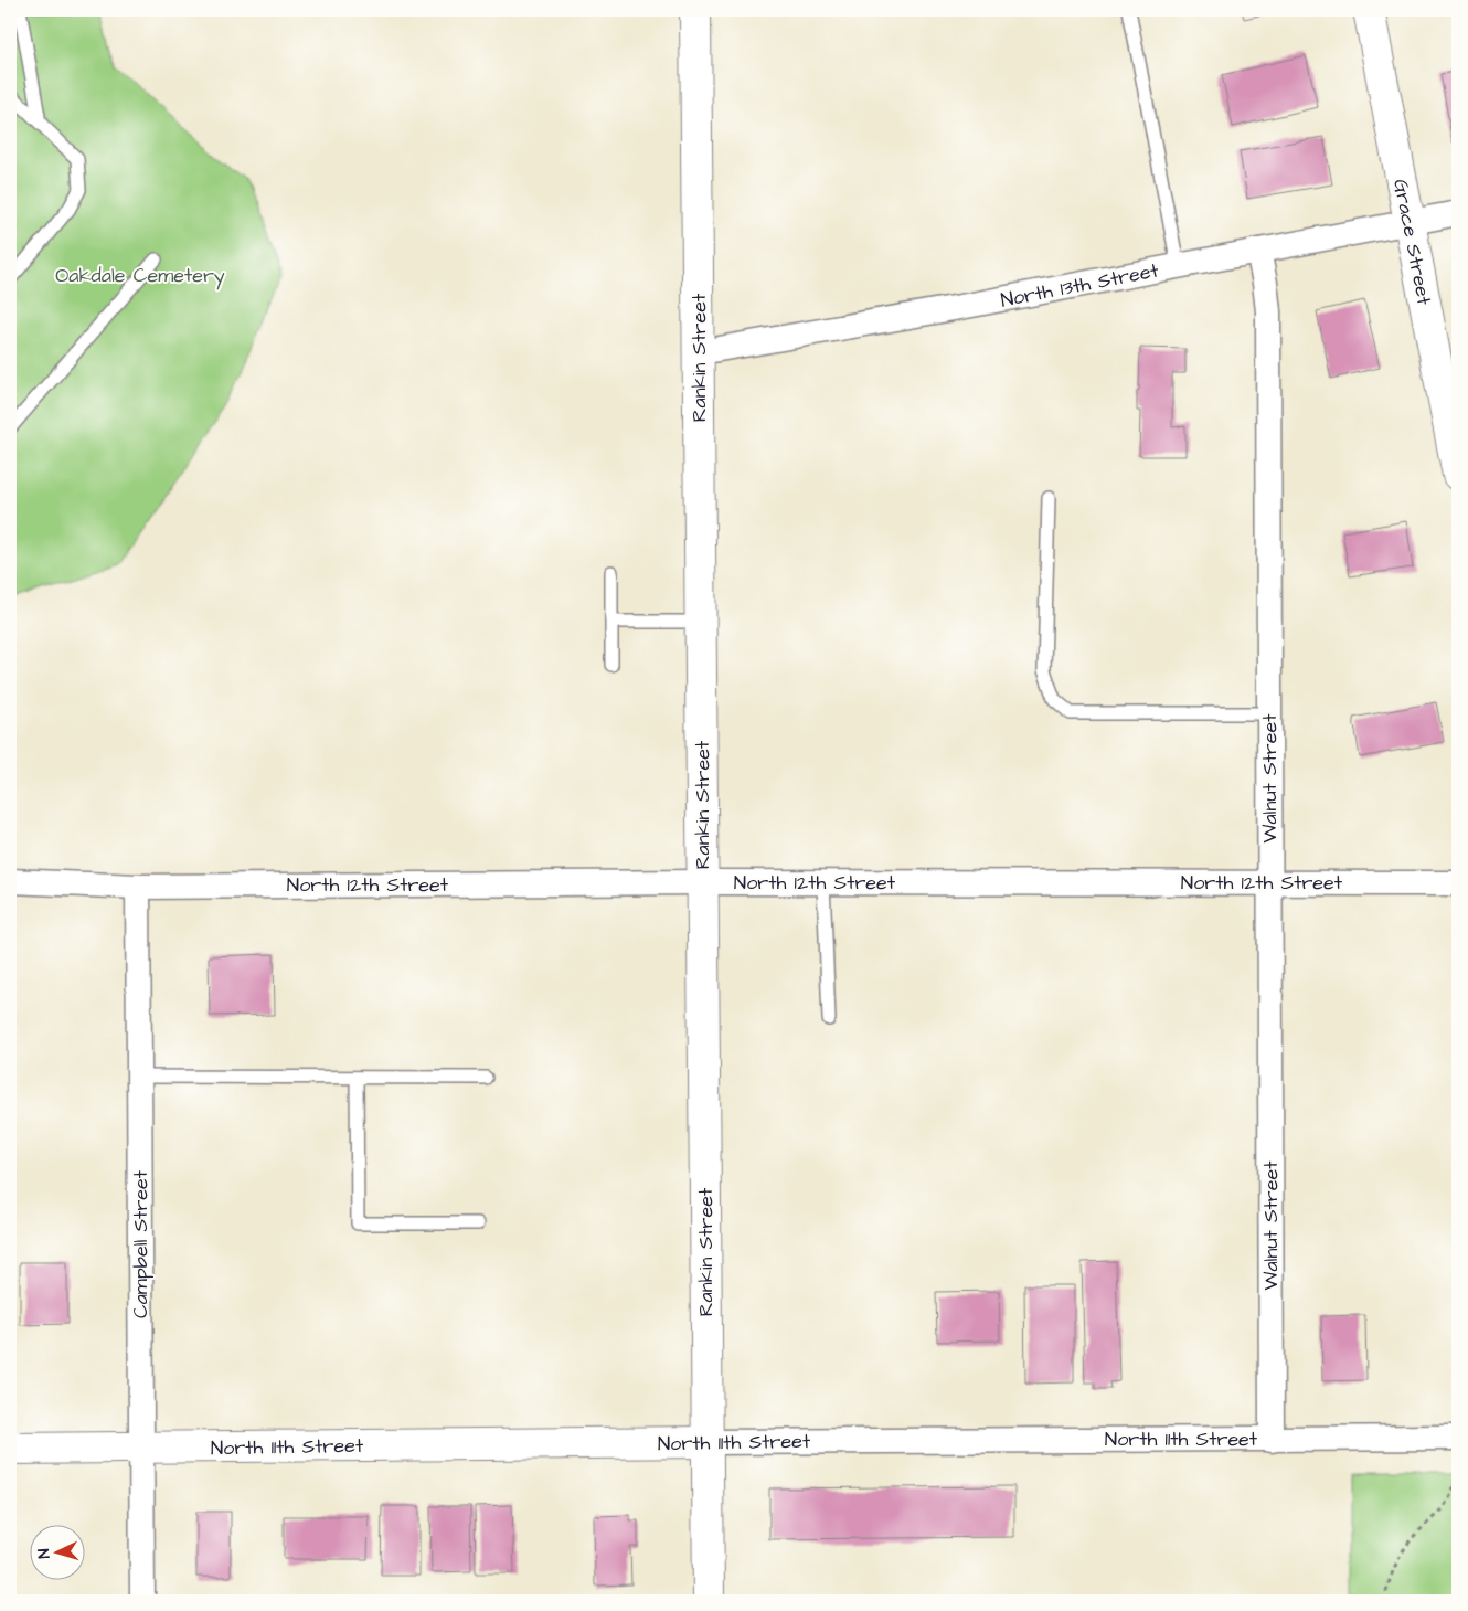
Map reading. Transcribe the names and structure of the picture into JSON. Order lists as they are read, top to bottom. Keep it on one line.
{"streets":{"street":["Grace Street","North 13th Street","Rankin Street","Walnut Street","North 12th Street","Campbell Street","North 11th Street"]},"crossings":[["Grace Street","North 13th Street"],["North 13th Street","Rankin Street"],["North 13th Street","Walnut Street"],["Rankin Street","North 12th Street"],["Rankin Street","North 11th Street"],["Walnut Street","North 12th Street"],["Walnut Street","North 11th Street"],["North 12th Street","Campbell Street"],["Campbell Street","North 11th Street"]],"parks":["Oakdale Cemetery"],"north":"left"}
